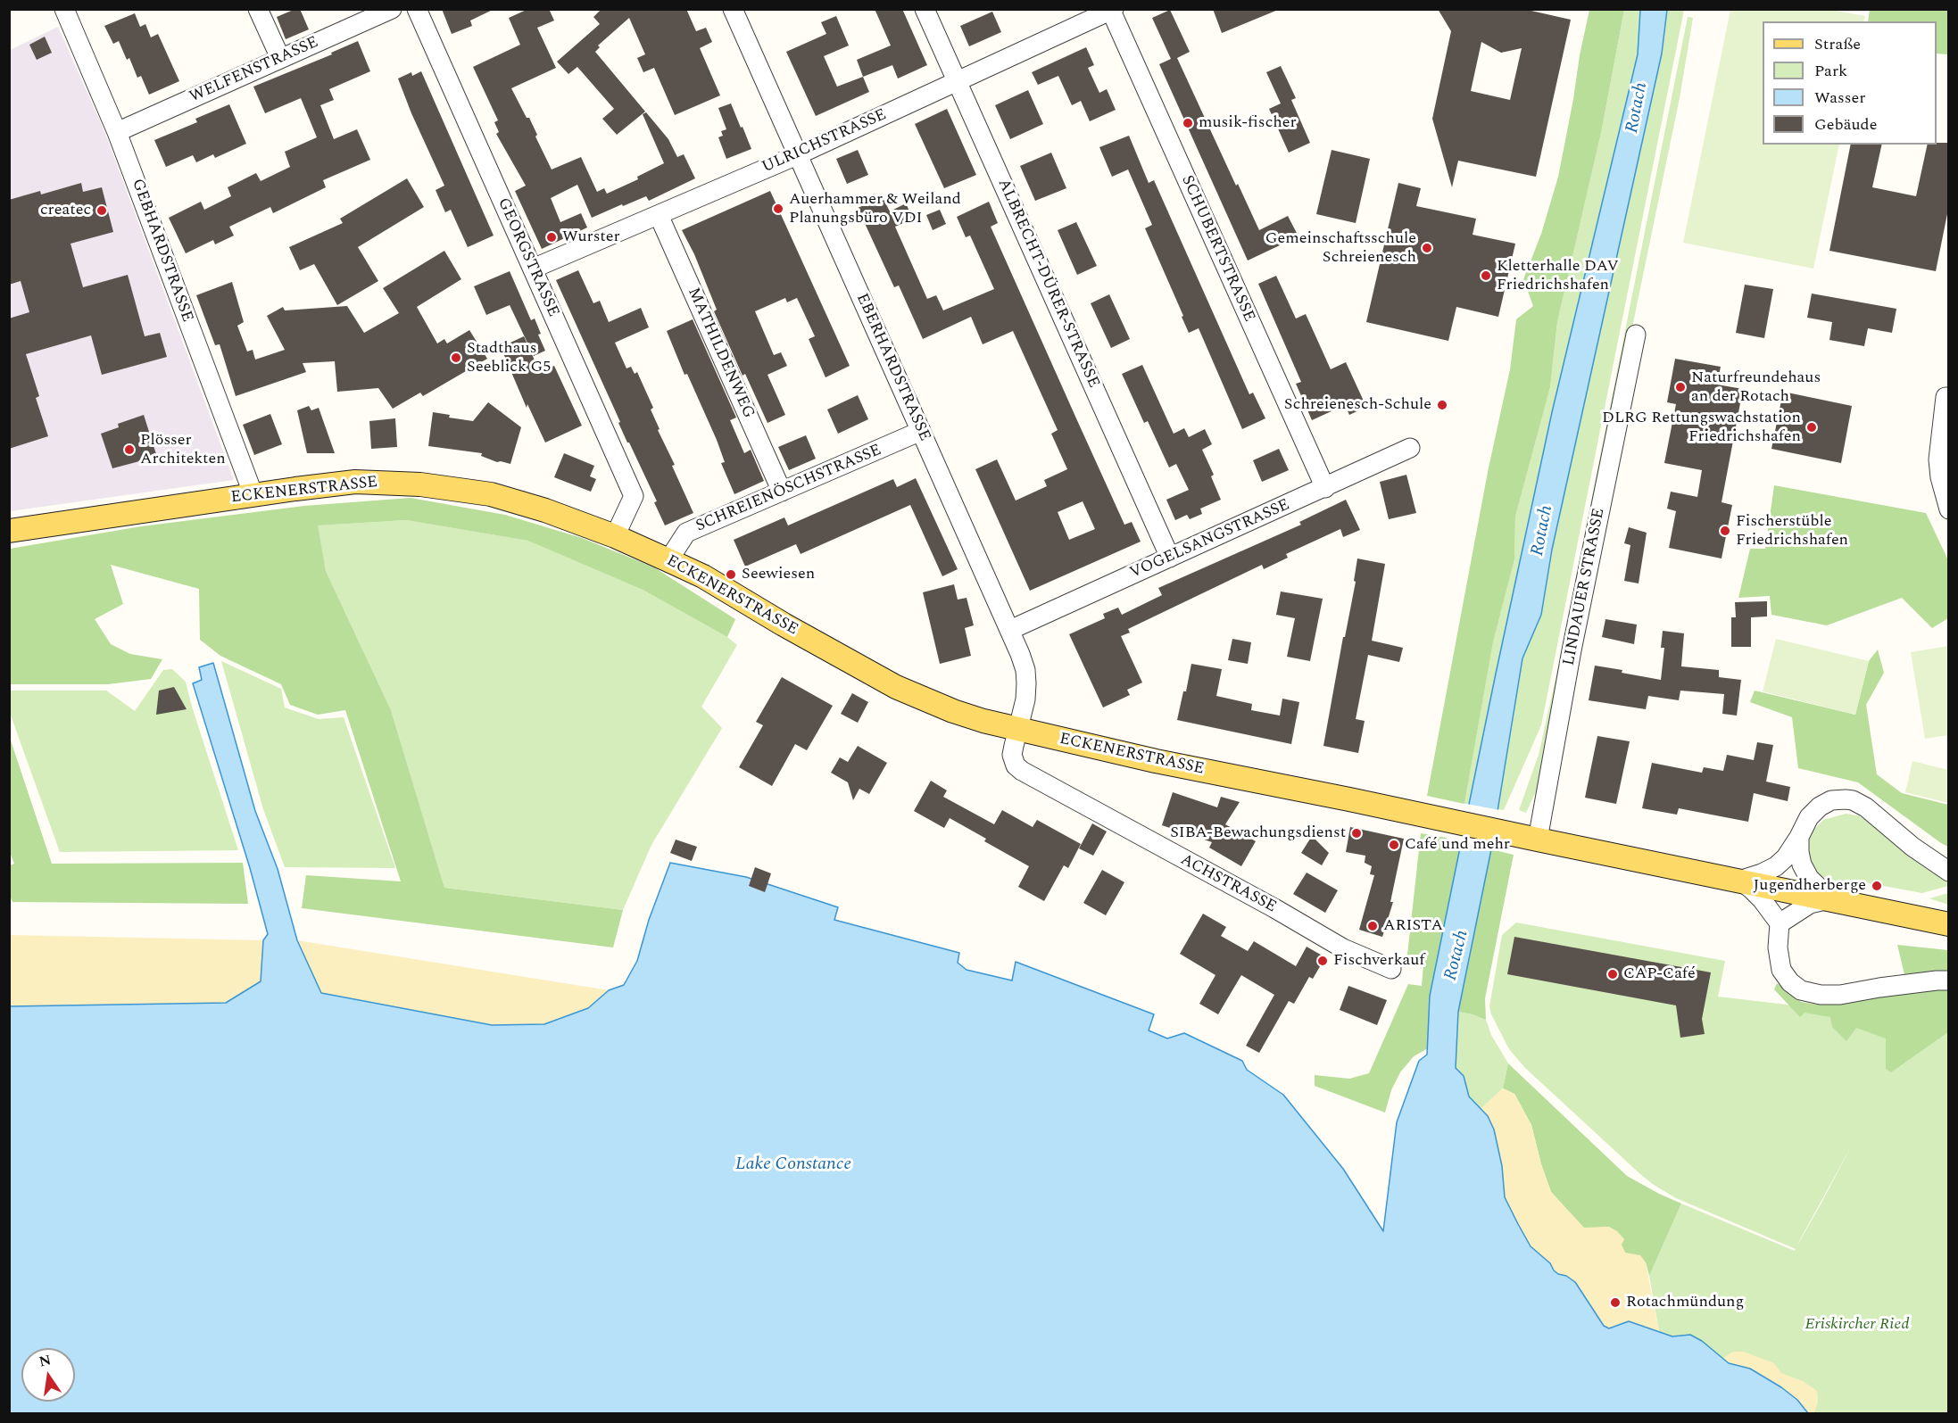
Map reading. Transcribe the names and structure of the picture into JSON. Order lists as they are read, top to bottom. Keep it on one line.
{"streets":{"main road":["ECKENERSTRASSE"],"street":["WELFENSTRASSE","ULRICHSTRASSE","SCHUBERTSTRASSE","GEBHARDSTRASSE","GEORGSTRASSE","ALBRECHT-DÜRER-STRASSE","MATHILDENWEG","EBERHARDSTRASSE","SCHREIENÖSCHSTRASSE","VOGELSANGSTRASSE","LINDAUER STRASSE","ACHSTRASSE"]},"crossings":[["WELFENSTRASSE","GEBHARDSTRASSE"],["ULRICHSTRASSE","SCHUBERTSTRASSE"],["ULRICHSTRASSE","GEORGSTRASSE"],["ULRICHSTRASSE","ALBRECHT-DÜRER-STRASSE"],["ULRICHSTRASSE","MATHILDENWEG"],["ULRICHSTRASSE","EBERHARDSTRASSE"],["SCHUBERTSTRASSE","VOGELSANGSTRASSE"],["GEBHARDSTRASSE","ECKENERSTRASSE"],["GEORGSTRASSE","ECKENERSTRASSE"],["ALBRECHT-DÜRER-STRASSE","VOGELSANGSTRASSE"],["MATHILDENWEG","SCHREIENÖSCHSTRASSE"],["EBERHARDSTRASSE","SCHREIENÖSCHSTRASSE"],["EBERHARDSTRASSE","ECKENERSTRASSE"],["EBERHARDSTRASSE","VOGELSANGSTRASSE"],["EBERHARDSTRASSE","ACHSTRASSE"],["SCHREIENÖSCHSTRASSE","ECKENERSTRASSE"],["ECKENERSTRASSE","LINDAUER STRASSE"],["ECKENERSTRASSE","ACHSTRASSE"]],"water":["Rotach","Lake Constance"],"parks":["Eriskircher Ried"],"places":["musik-fischer","Auerhammer & Weiland Planungsbüro VDI","createc","Wurster","Gemeinschaftsschule Schreienesch","Kletterhalle DAV Friedrichshafen","Stadthaus Seeblick G5","Naturfreundehaus an der Rotach","Schreienesch-Schule","DLRG Rettungswachstation Friedrichshafen","Plösser Architekten","Fischerstüble Friedrichshafen","Seewiesen","SIBA-Bewachungsdienst","Café und mehr","Jugendherberge","ARISTA","Fischverkauf","CAP-Café","Rotachmündung"],"legend":["Straße","Park","Wasser","Gebäude"],"north":"top"}
